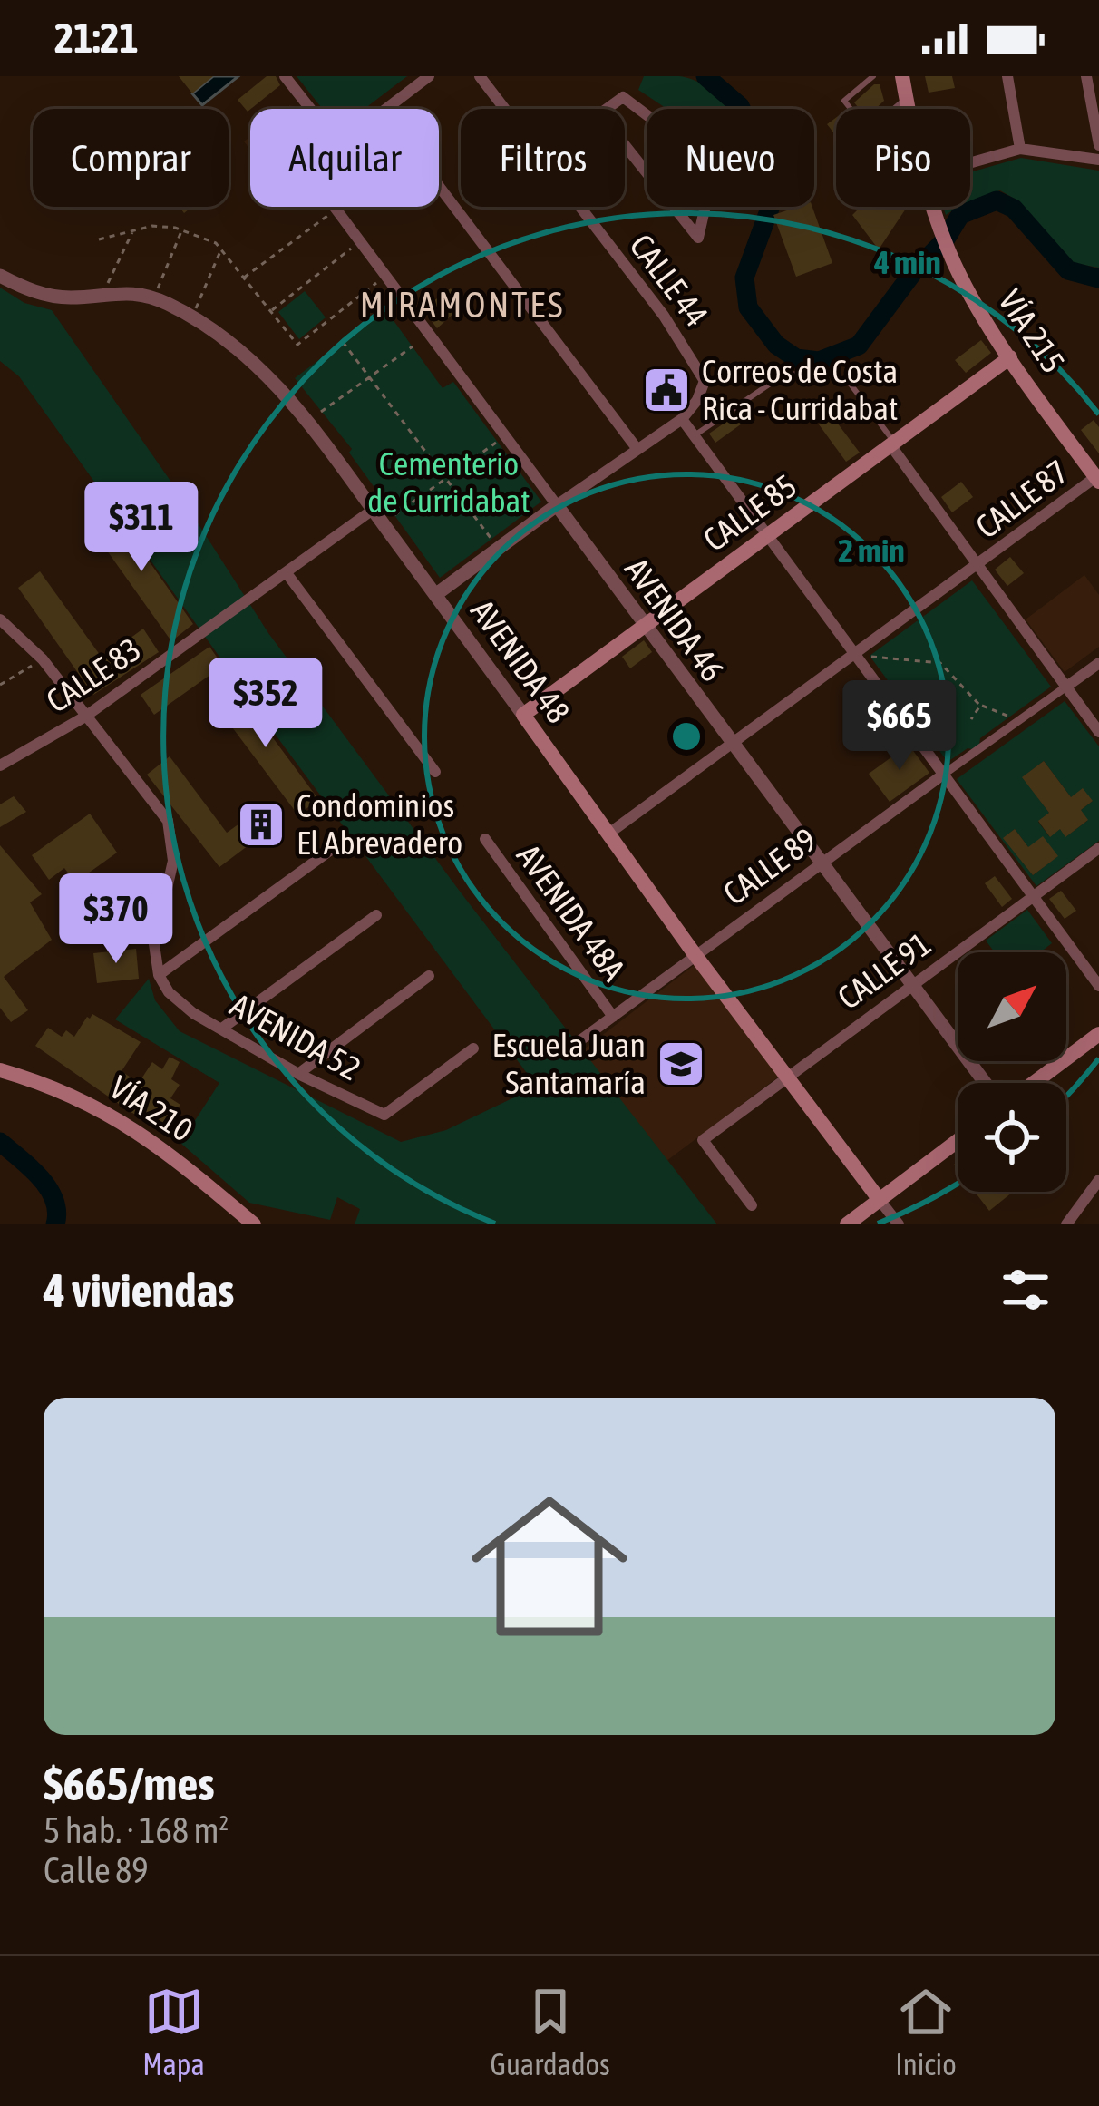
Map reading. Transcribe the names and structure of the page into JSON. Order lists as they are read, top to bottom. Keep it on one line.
{"streets":{"main road":["VÍA 215","CALLE 85","AVENIDA 48","VÍA 210"],"street":["CALLE 44","CALLE 87","AVENIDA 46","CALLE 83","CALLE 89","AVENIDA 48A","CALLE 91","AVENIDA 52"]},"crossings":[["VÍA 215","CALLE 87"],["VÍA 215","CALLE 85"],["CALLE 87","AVENIDA 46"],["CALLE 87","AVENIDA 48"],["CALLE 85","AVENIDA 46"],["CALLE 85","AVENIDA 48"],["AVENIDA 46","CALLE 89"],["AVENIDA 46","CALLE 91"],["AVENIDA 48","CALLE 83"],["AVENIDA 48","CALLE 89"],["AVENIDA 48","CALLE 91"],["CALLE 89","AVENIDA 48A"]],"districts":["MIRAMONTES"],"parks":["Cementerio de Curridabat"],"places":{"public building":["Correos de Costa Rica - Curridabat"],"building":["Condominios El Abrevadero"],"school or university":["Escuela Juan Santamaría"]},"north":"top right","page":{"status":"21:21","chip":["Comprar","Alquilar","Filtros","Nuevo","Piso"],"price":["$311","$352","$665","$370"],"heading":"4 viviendas","list":[{"name":"$665/mes","note":"5 hab. · 168 m² · Calle 89"}],"tabs":["Mapa","Guardados","Inicio"]},"rings":["4 min","2 min"]}
